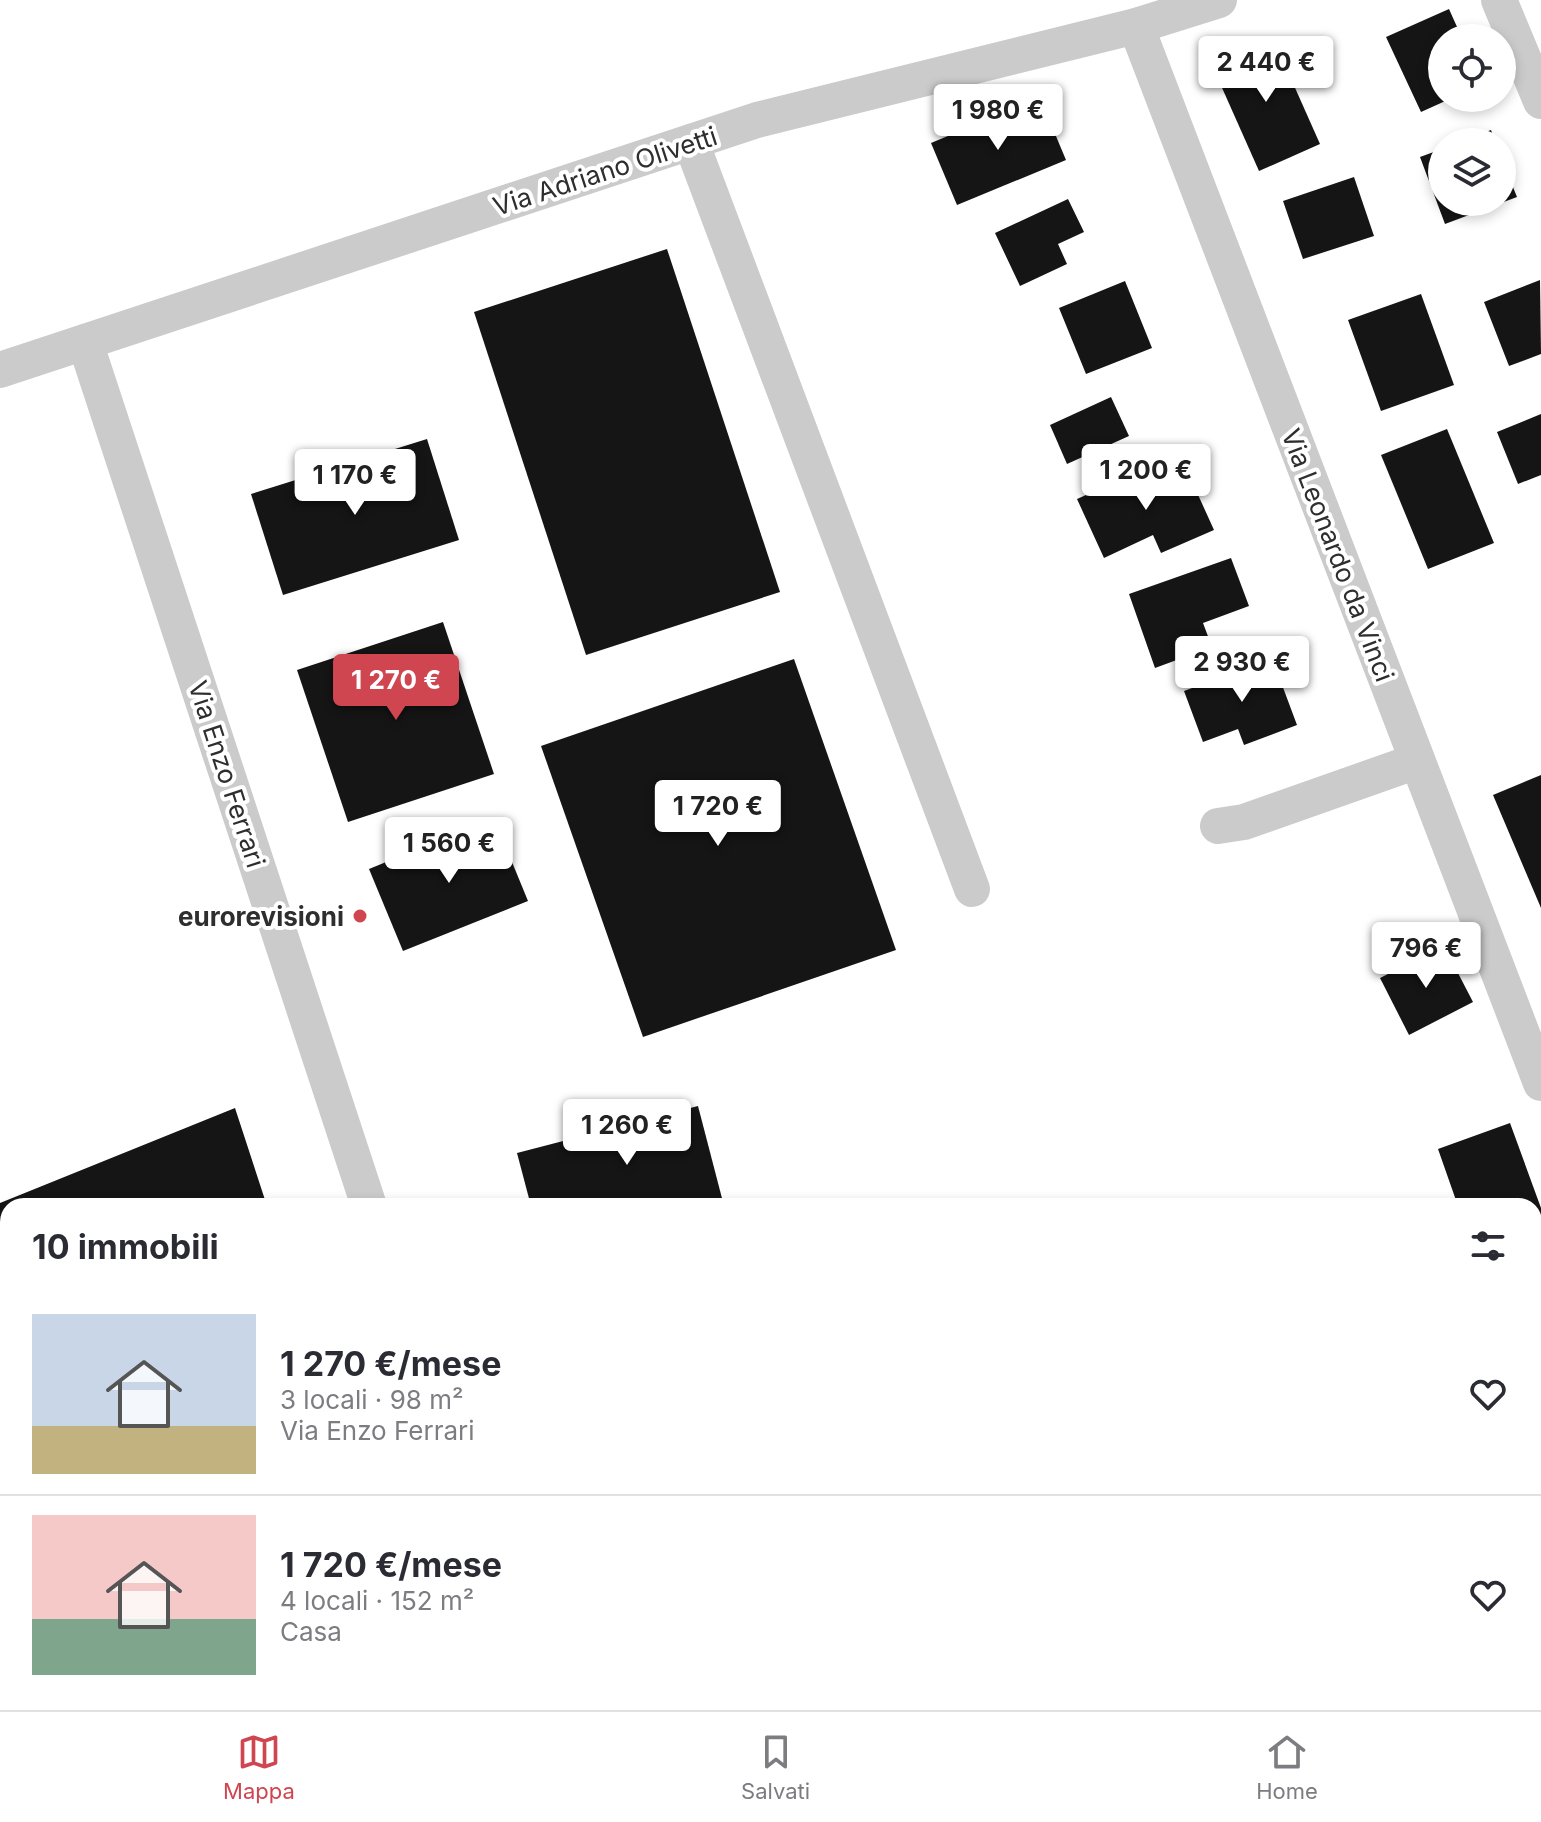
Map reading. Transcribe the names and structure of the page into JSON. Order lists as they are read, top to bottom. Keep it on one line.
{"streets":{"street":["Via Adriano Olivetti","Via Leonardo da Vinci","Via Enzo Ferrari"]},"crossings":[["Via Adriano Olivetti","Via Leonardo da Vinci"],["Via Adriano Olivetti","Via Enzo Ferrari"]],"places":["eurorevisioni"],"page":{"price":["2 440 €","1 980 €","1 200 €","1 170 €","2 930 €","1 270 €","1 720 €","1 560 €","796 €","1 260 €"],"heading":"10 immobili","list":[{"name":"1 270 €/mese","note":"3 locali · 98 m² · Via Enzo Ferrari"},{"name":"1 720 €/mese","note":"4 locali · 152 m² · Casa"}],"tabs":["Mappa","Salvati","Home"]}}
